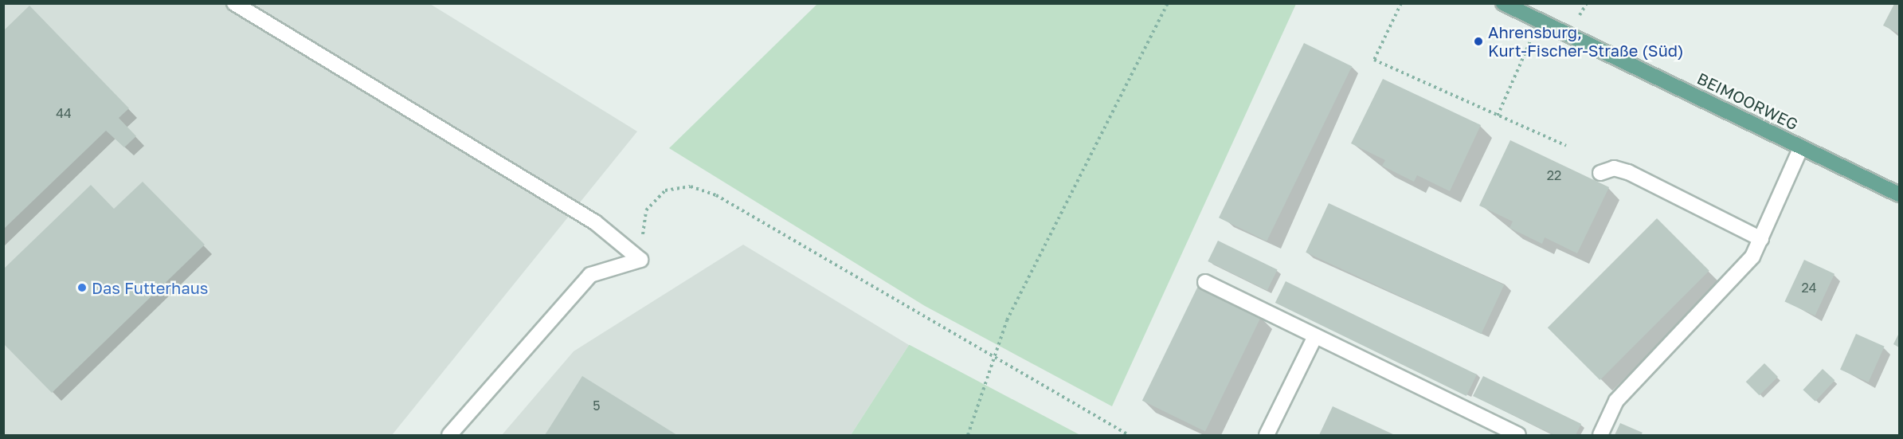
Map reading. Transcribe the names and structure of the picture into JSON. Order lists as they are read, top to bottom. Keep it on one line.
{"streets":{"main road":["BEIMOORWEG"]},"places":["Ahrensburg, Kurt-Fischer-Straße (Süd)","Das Futterhaus"],"house_numbers":["44","22","24","5"]}
